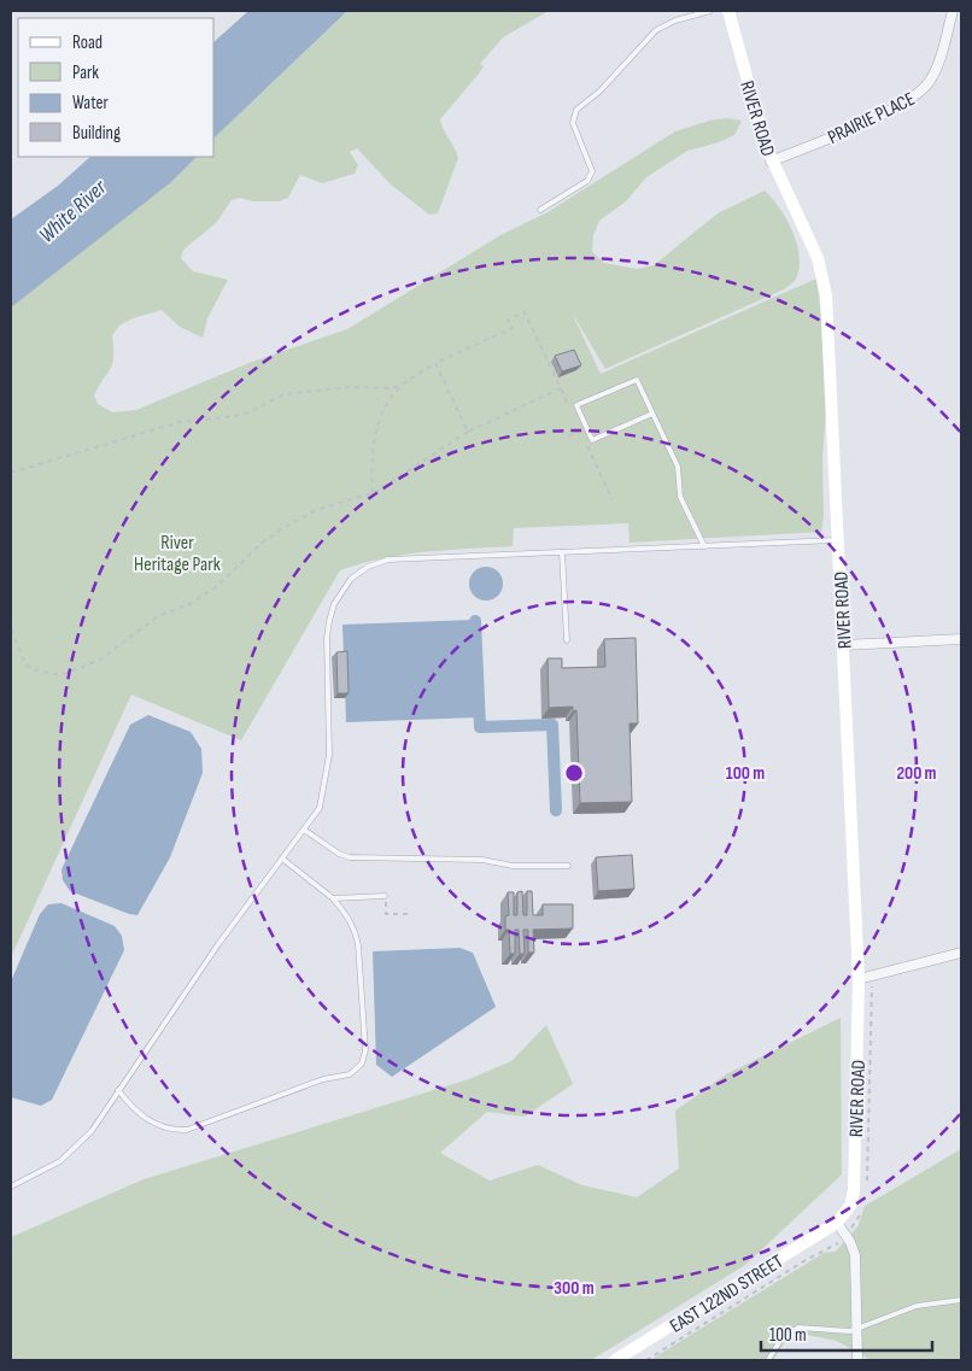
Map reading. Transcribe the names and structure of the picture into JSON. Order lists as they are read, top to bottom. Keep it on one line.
{"streets":{"street":["PRAIRIE PLACE","RIVER ROAD","EAST 122ND STREET"]},"crossings":[["PRAIRIE PLACE","RIVER ROAD"],["RIVER ROAD","EAST 122ND STREET"]],"water":["White River"],"parks":["River Heritage Park"],"legend":["Road","Park","Water","Building"],"scale_bar":"100 m","rings":["100 m","200 m","300 m"]}
